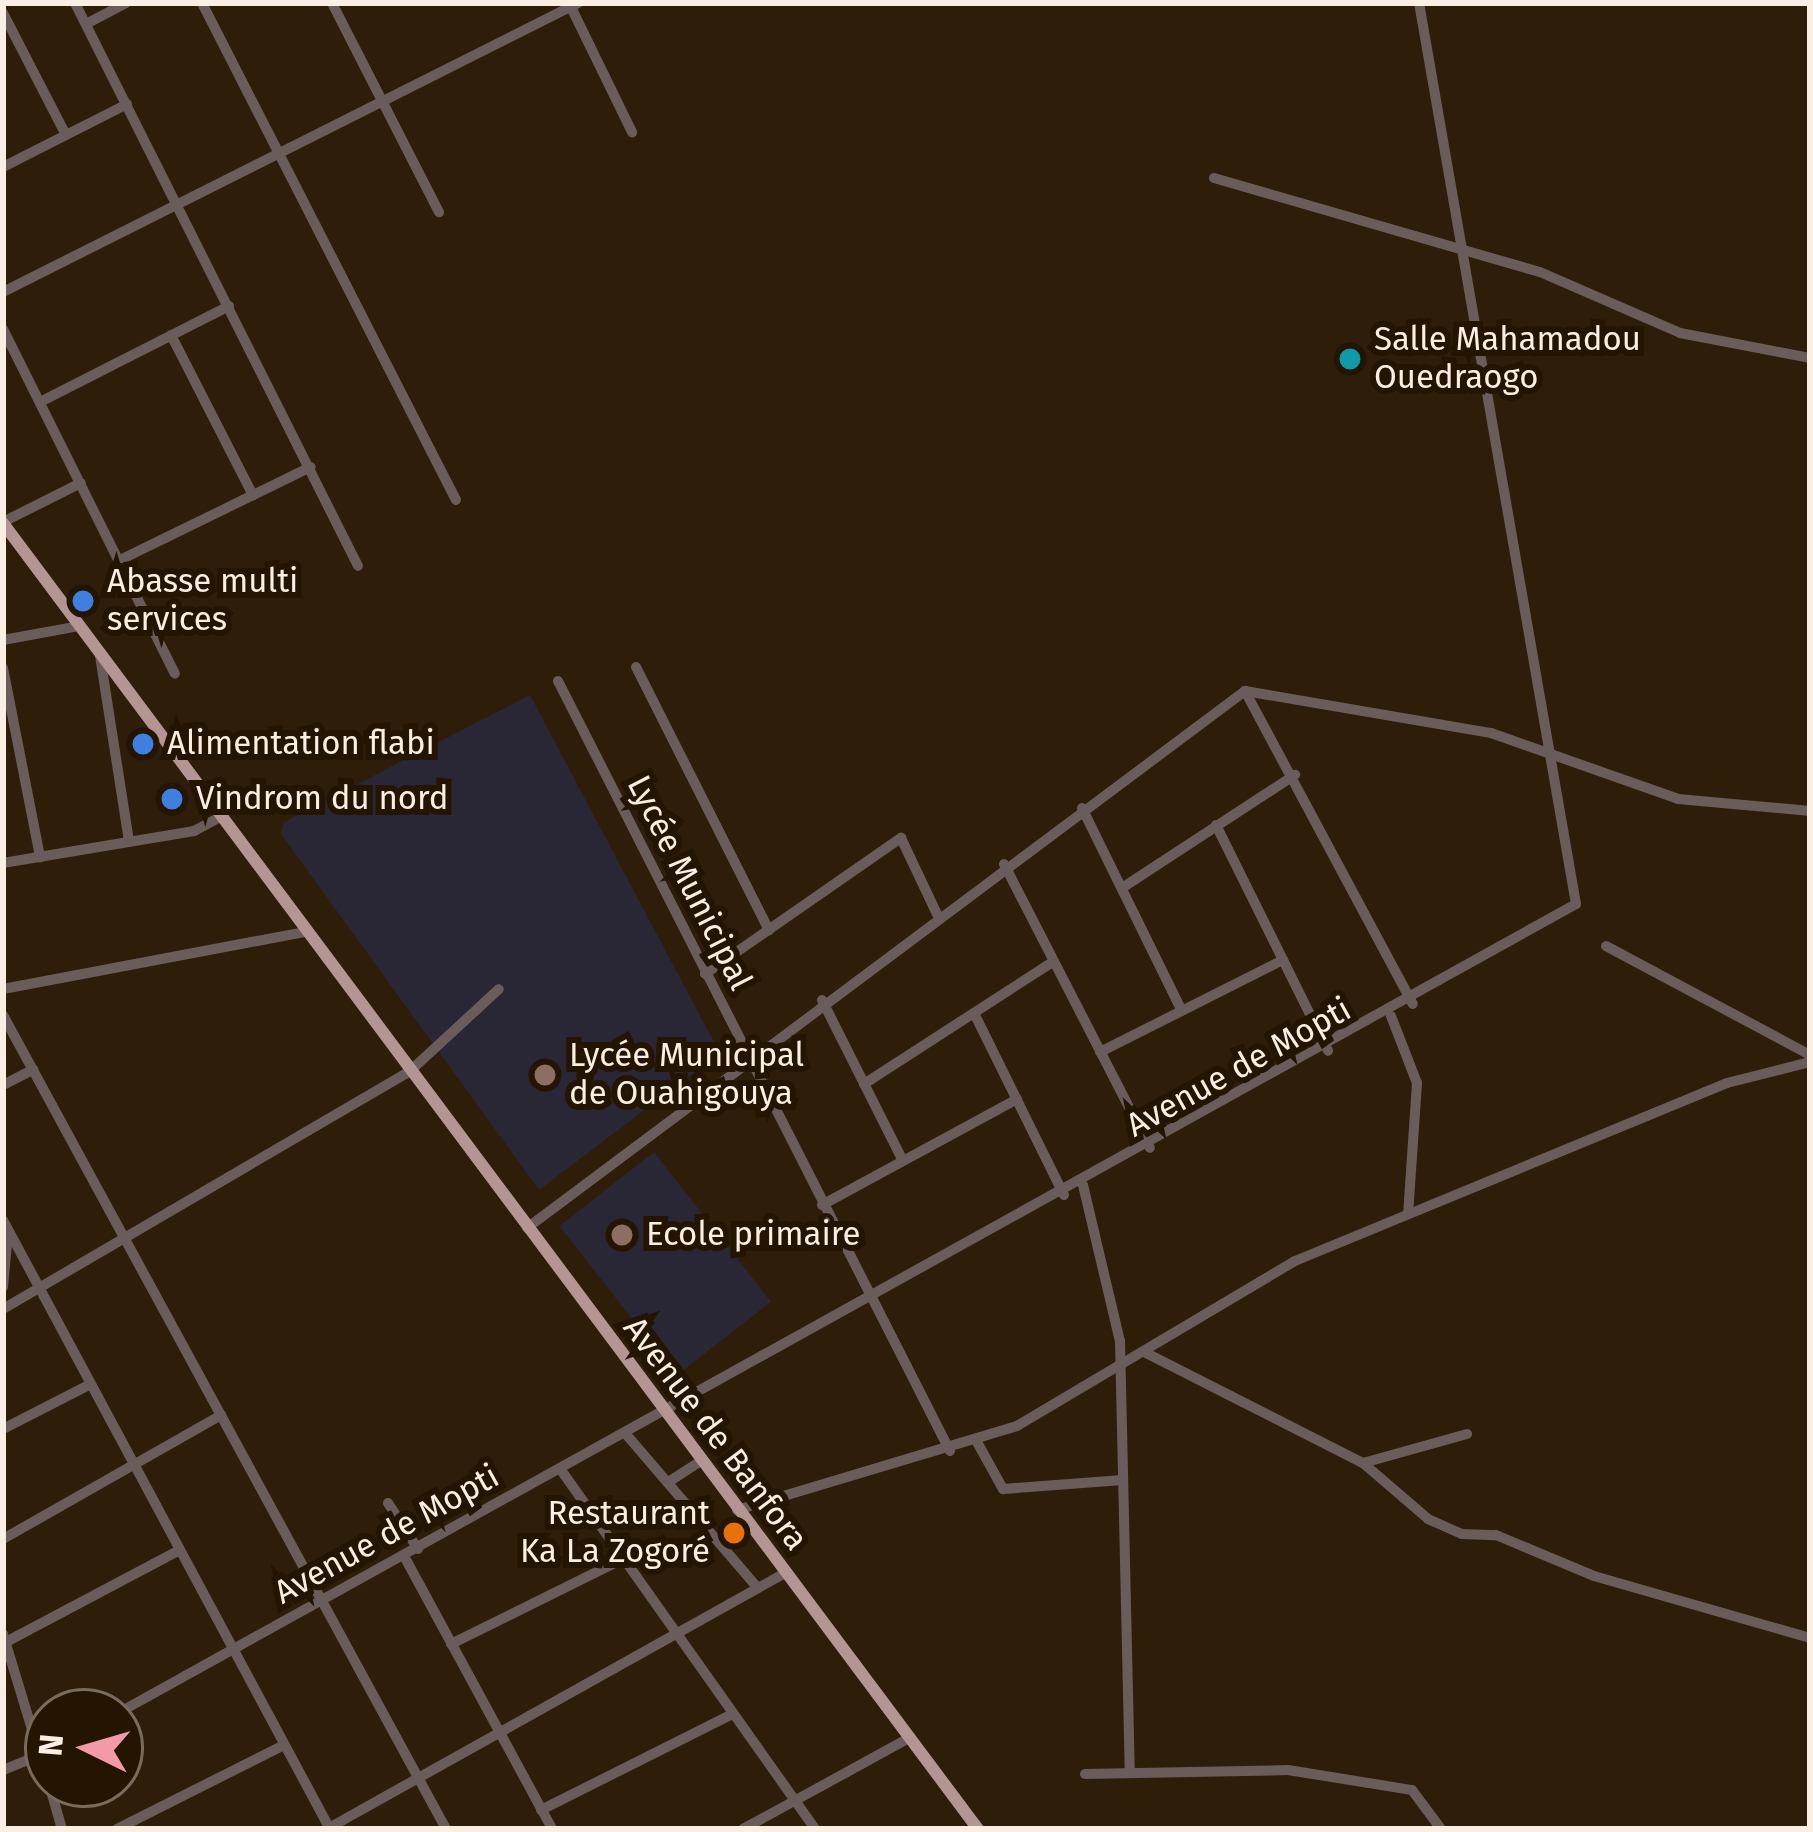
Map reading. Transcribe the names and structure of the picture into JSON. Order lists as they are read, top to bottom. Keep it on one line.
{"streets":{"main road":["Avenue de Banfora"],"street":["Lycée Municipal","Avenue de Mopti"]},"crossings":[["Lycée Municipal","Avenue de Mopti"],["Avenue de Mopti","Avenue de Banfora"]],"places":["Salle Mahamadou Ouedraogo","Abasse multi services","Alimentation flabi","Vindrom du nord","Lycée Municipal de Ouahigouya","Ecole primaire","Restaurant Ka La Zogoré"],"north":"left"}
